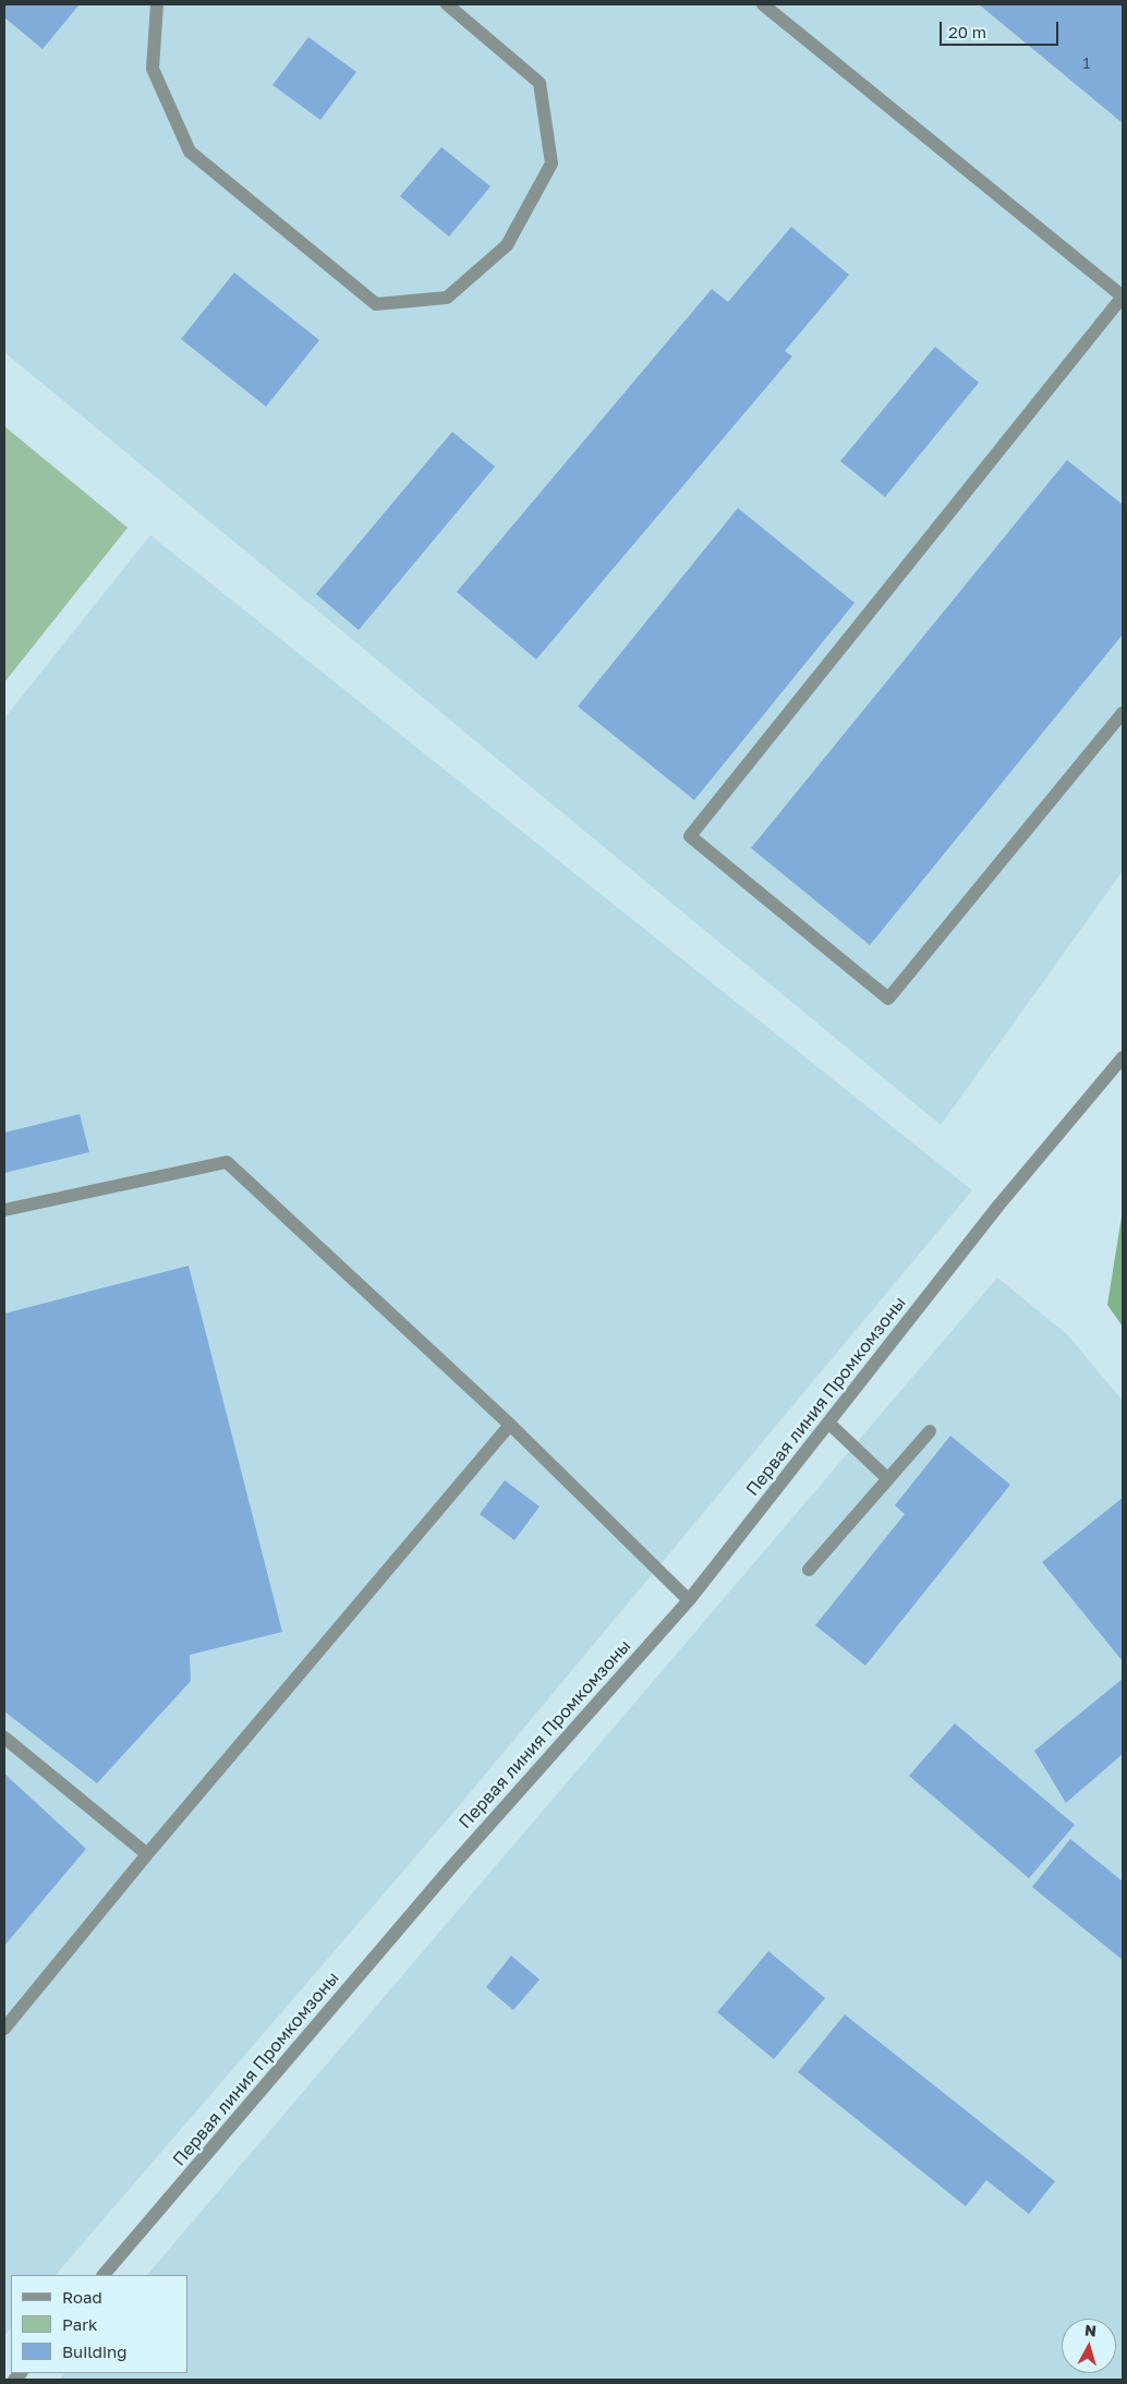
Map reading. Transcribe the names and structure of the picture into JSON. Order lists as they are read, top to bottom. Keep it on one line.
{"streets":{"street":["Первая линия Промкомзоны"]},"house_numbers":["1"],"legend":["Road","Park","Building"],"scale_bar":"20 m","north":"top"}
